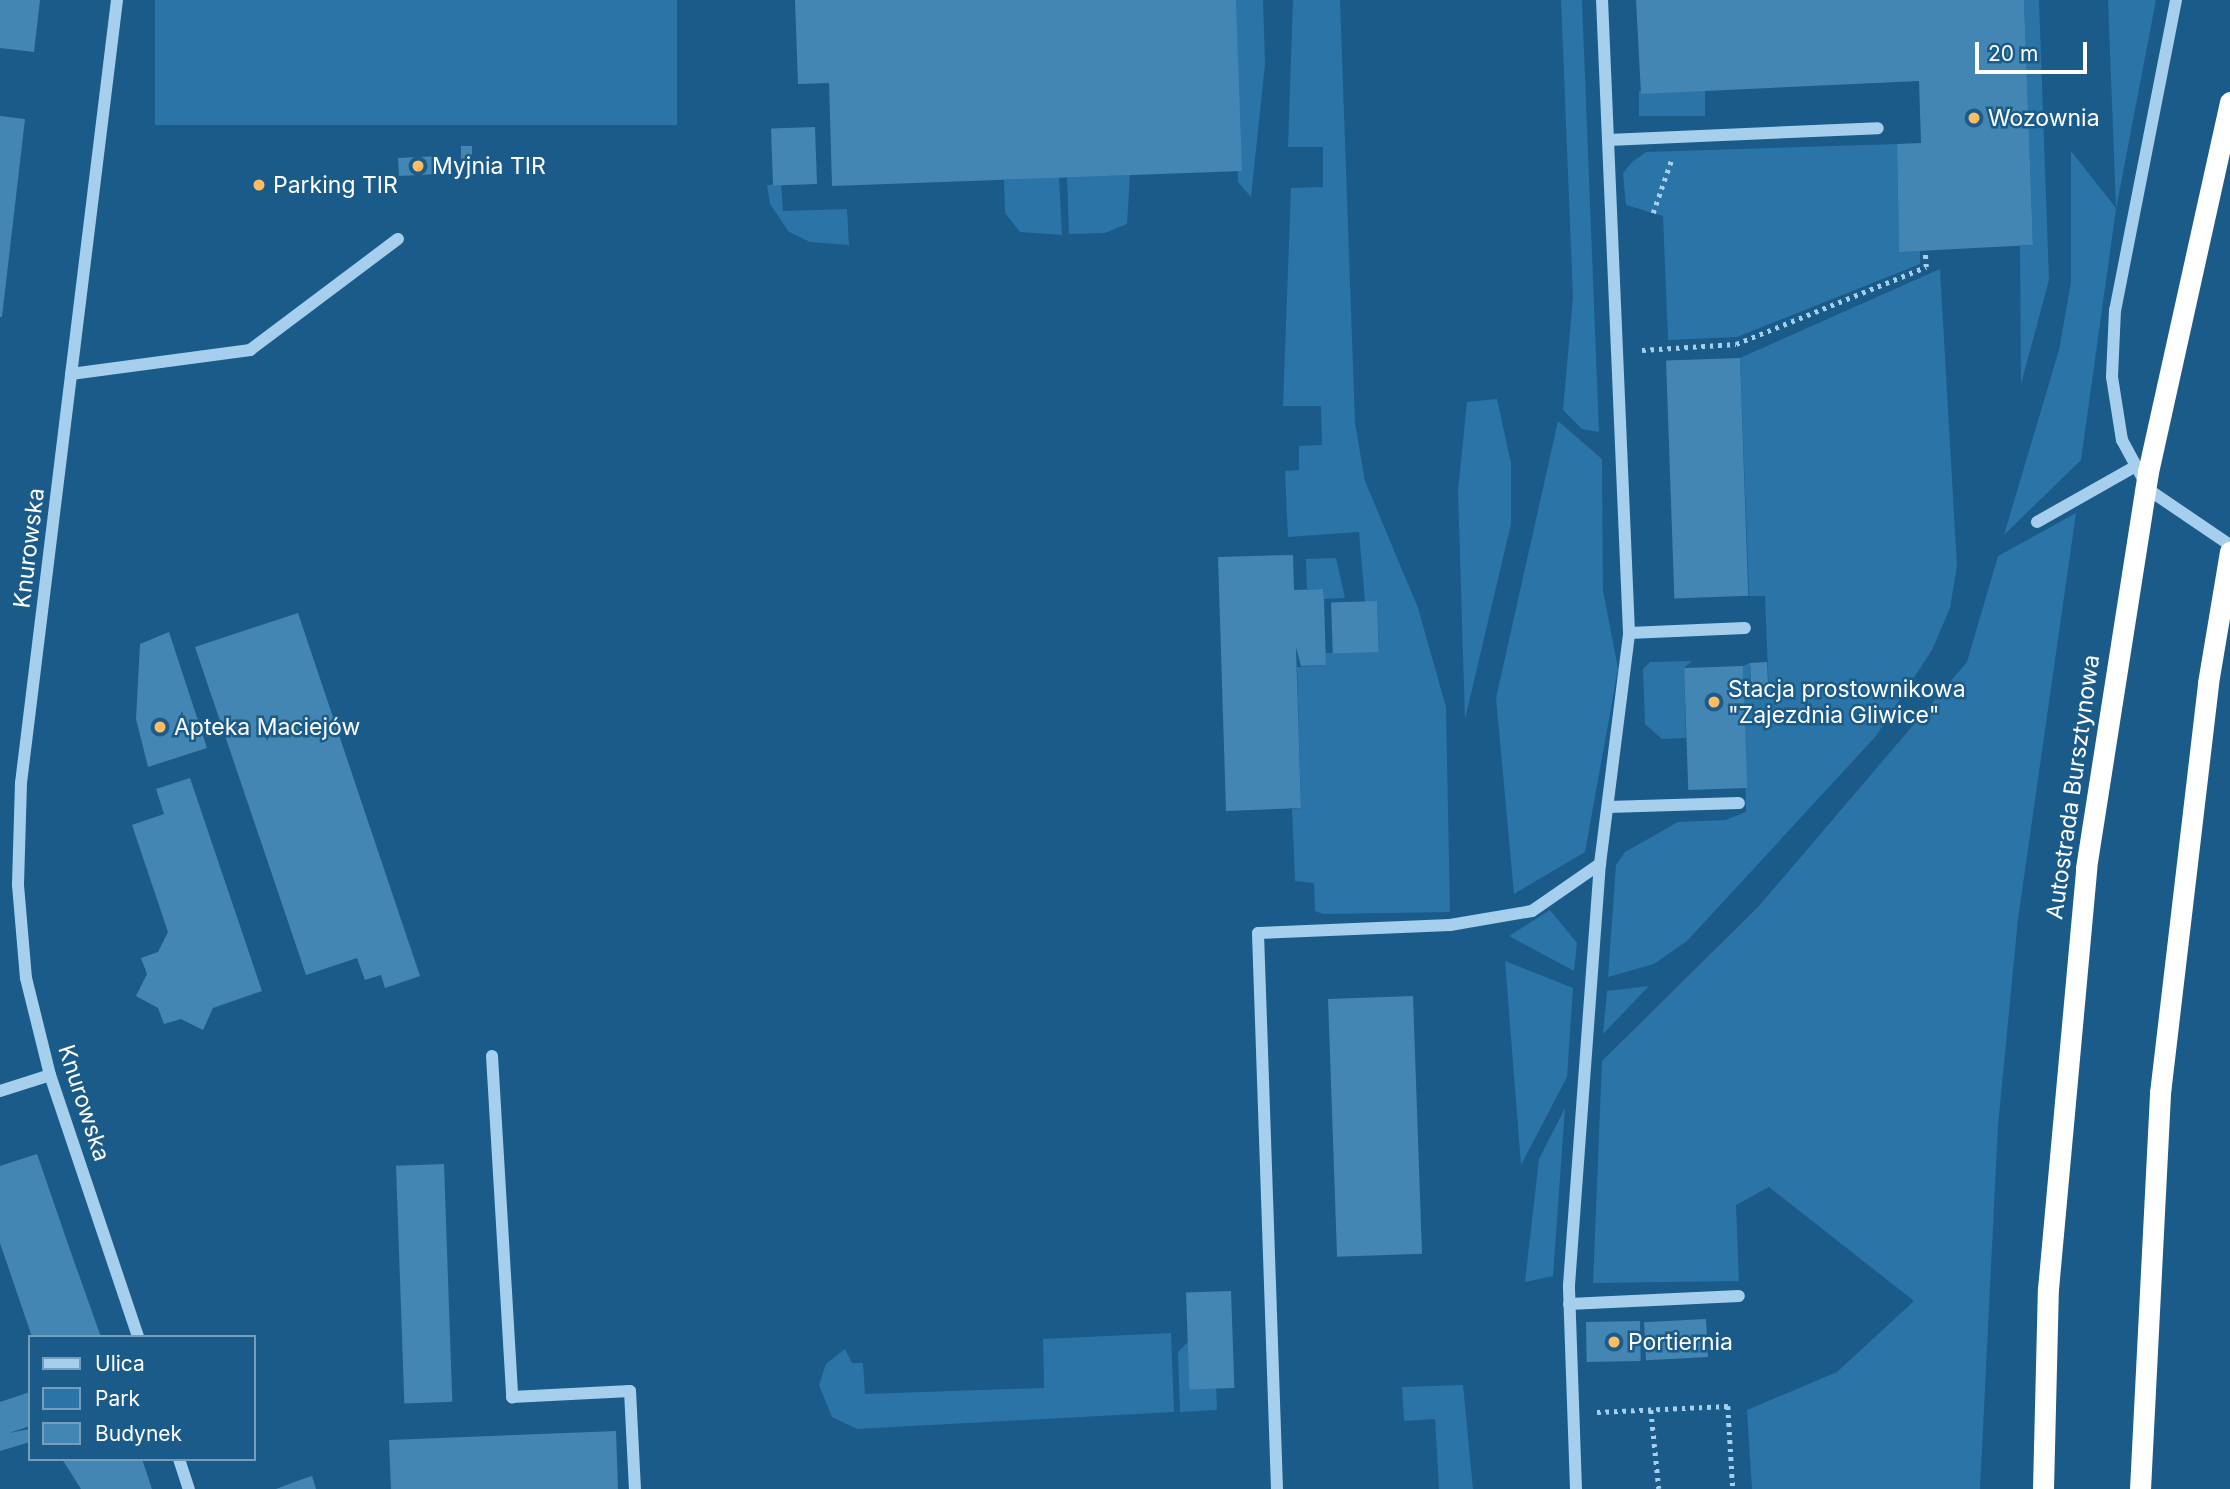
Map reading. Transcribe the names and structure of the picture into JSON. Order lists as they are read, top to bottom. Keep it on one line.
{"streets":{"highway":["Autostrada Bursztynowa"],"street":["Knurowska"]},"places":["Wozownia","Myjnia TIR","Parking TIR","Stacja prostownikowa \"Zajezdnia Gliwice\"","Apteka Maciejów","Portiernia"],"legend":["Ulica","Park","Budynek"],"scale_bar":"20 m"}
